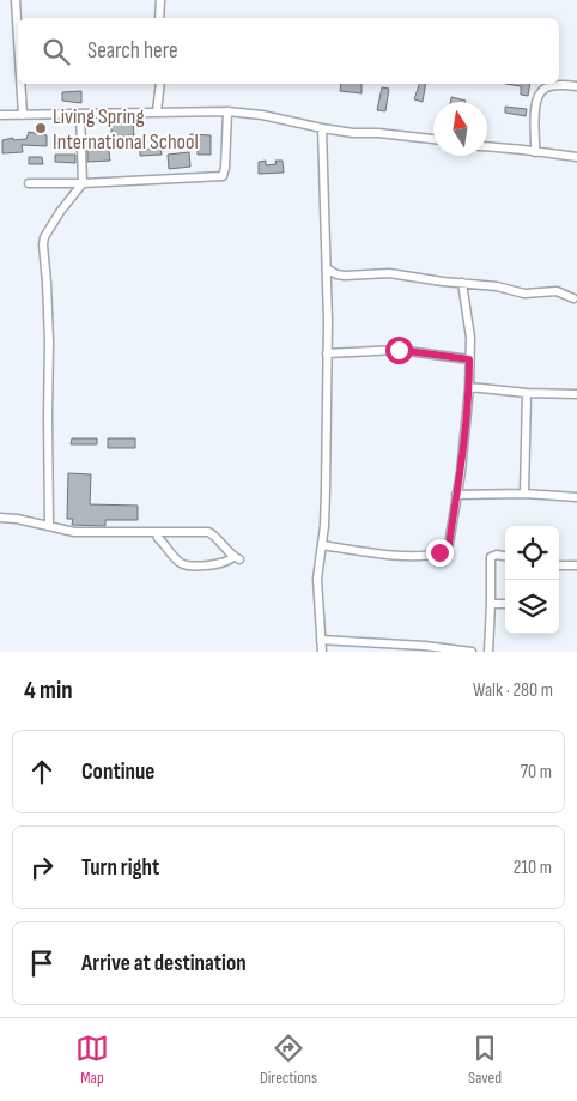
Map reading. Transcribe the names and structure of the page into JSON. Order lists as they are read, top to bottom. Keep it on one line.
{"places":["Living Spring International School"],"north":"top","page":{"search":"Search here","heading":["4 min","Walk · 280 m"],"list":[["Continue","70 m"],["Turn right","210 m"],"Arrive at destination"],"nav":["Map","Directions","Saved"]}}
